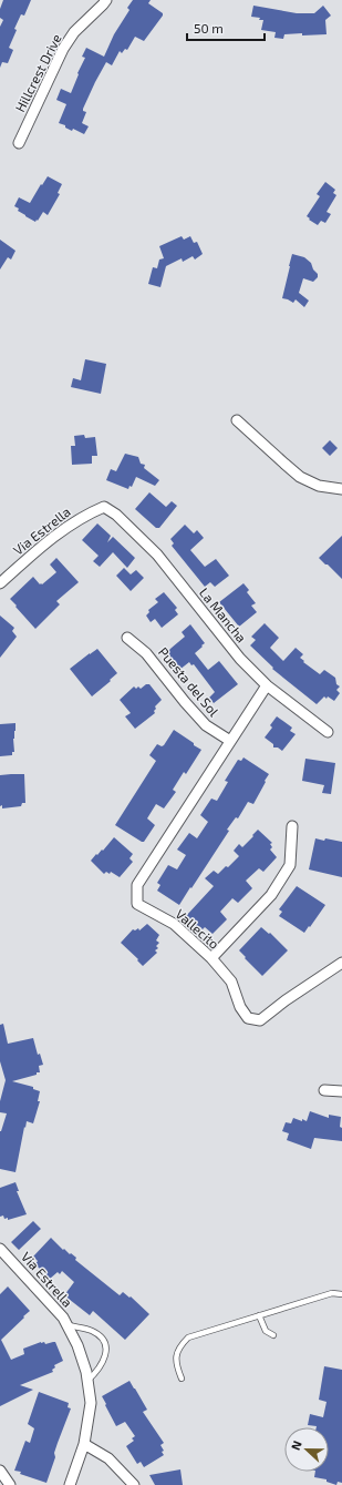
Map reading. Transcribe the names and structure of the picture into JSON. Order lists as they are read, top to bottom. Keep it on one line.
{"streets":{"street":["Hillcrest Drive","Via Estrella","La Mancha","Puesta del Sol","Vallecito"]},"crossings":[["Via Estrella","La Mancha"],["La Mancha","Vallecito"],["Puesta del Sol","Vallecito"]],"scale_bar":"50 m","north":"left"}
